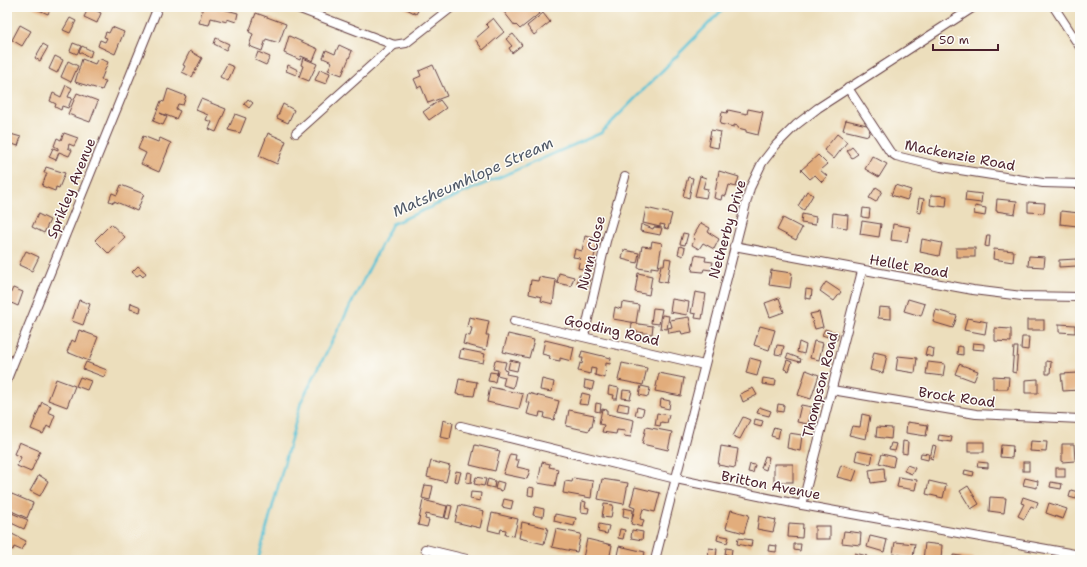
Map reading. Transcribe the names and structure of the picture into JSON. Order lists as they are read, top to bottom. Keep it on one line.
{"streets":{"street":["Mackenzie Road","Sprikley Avenue","Netherby Drive","Nunn Close","Hellet Road","Gooding Road","Thompson Road","Brock Road","Britton Avenue"]},"crossings":[["Mackenzie Road","Netherby Drive"],["Netherby Drive","Hellet Road"],["Netherby Drive","Gooding Road"],["Netherby Drive","Britton Avenue"],["Nunn Close","Gooding Road"],["Hellet Road","Thompson Road"],["Thompson Road","Brock Road"],["Thompson Road","Britton Avenue"]],"water":["Matsheumhlope Stream"],"scale_bar":"50 m"}
